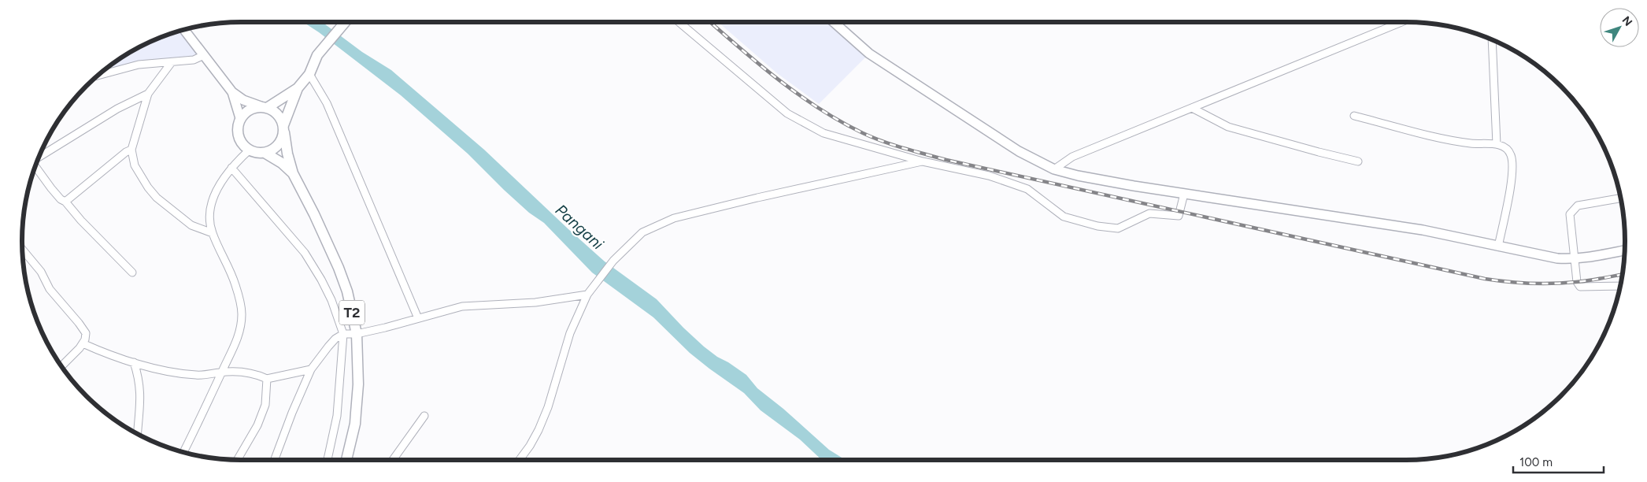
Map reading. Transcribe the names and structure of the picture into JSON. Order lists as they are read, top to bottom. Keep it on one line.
{"streets":{"highway":["T2"]},"water":["Pangani"],"scale_bar":"100 m","north":"top right"}
